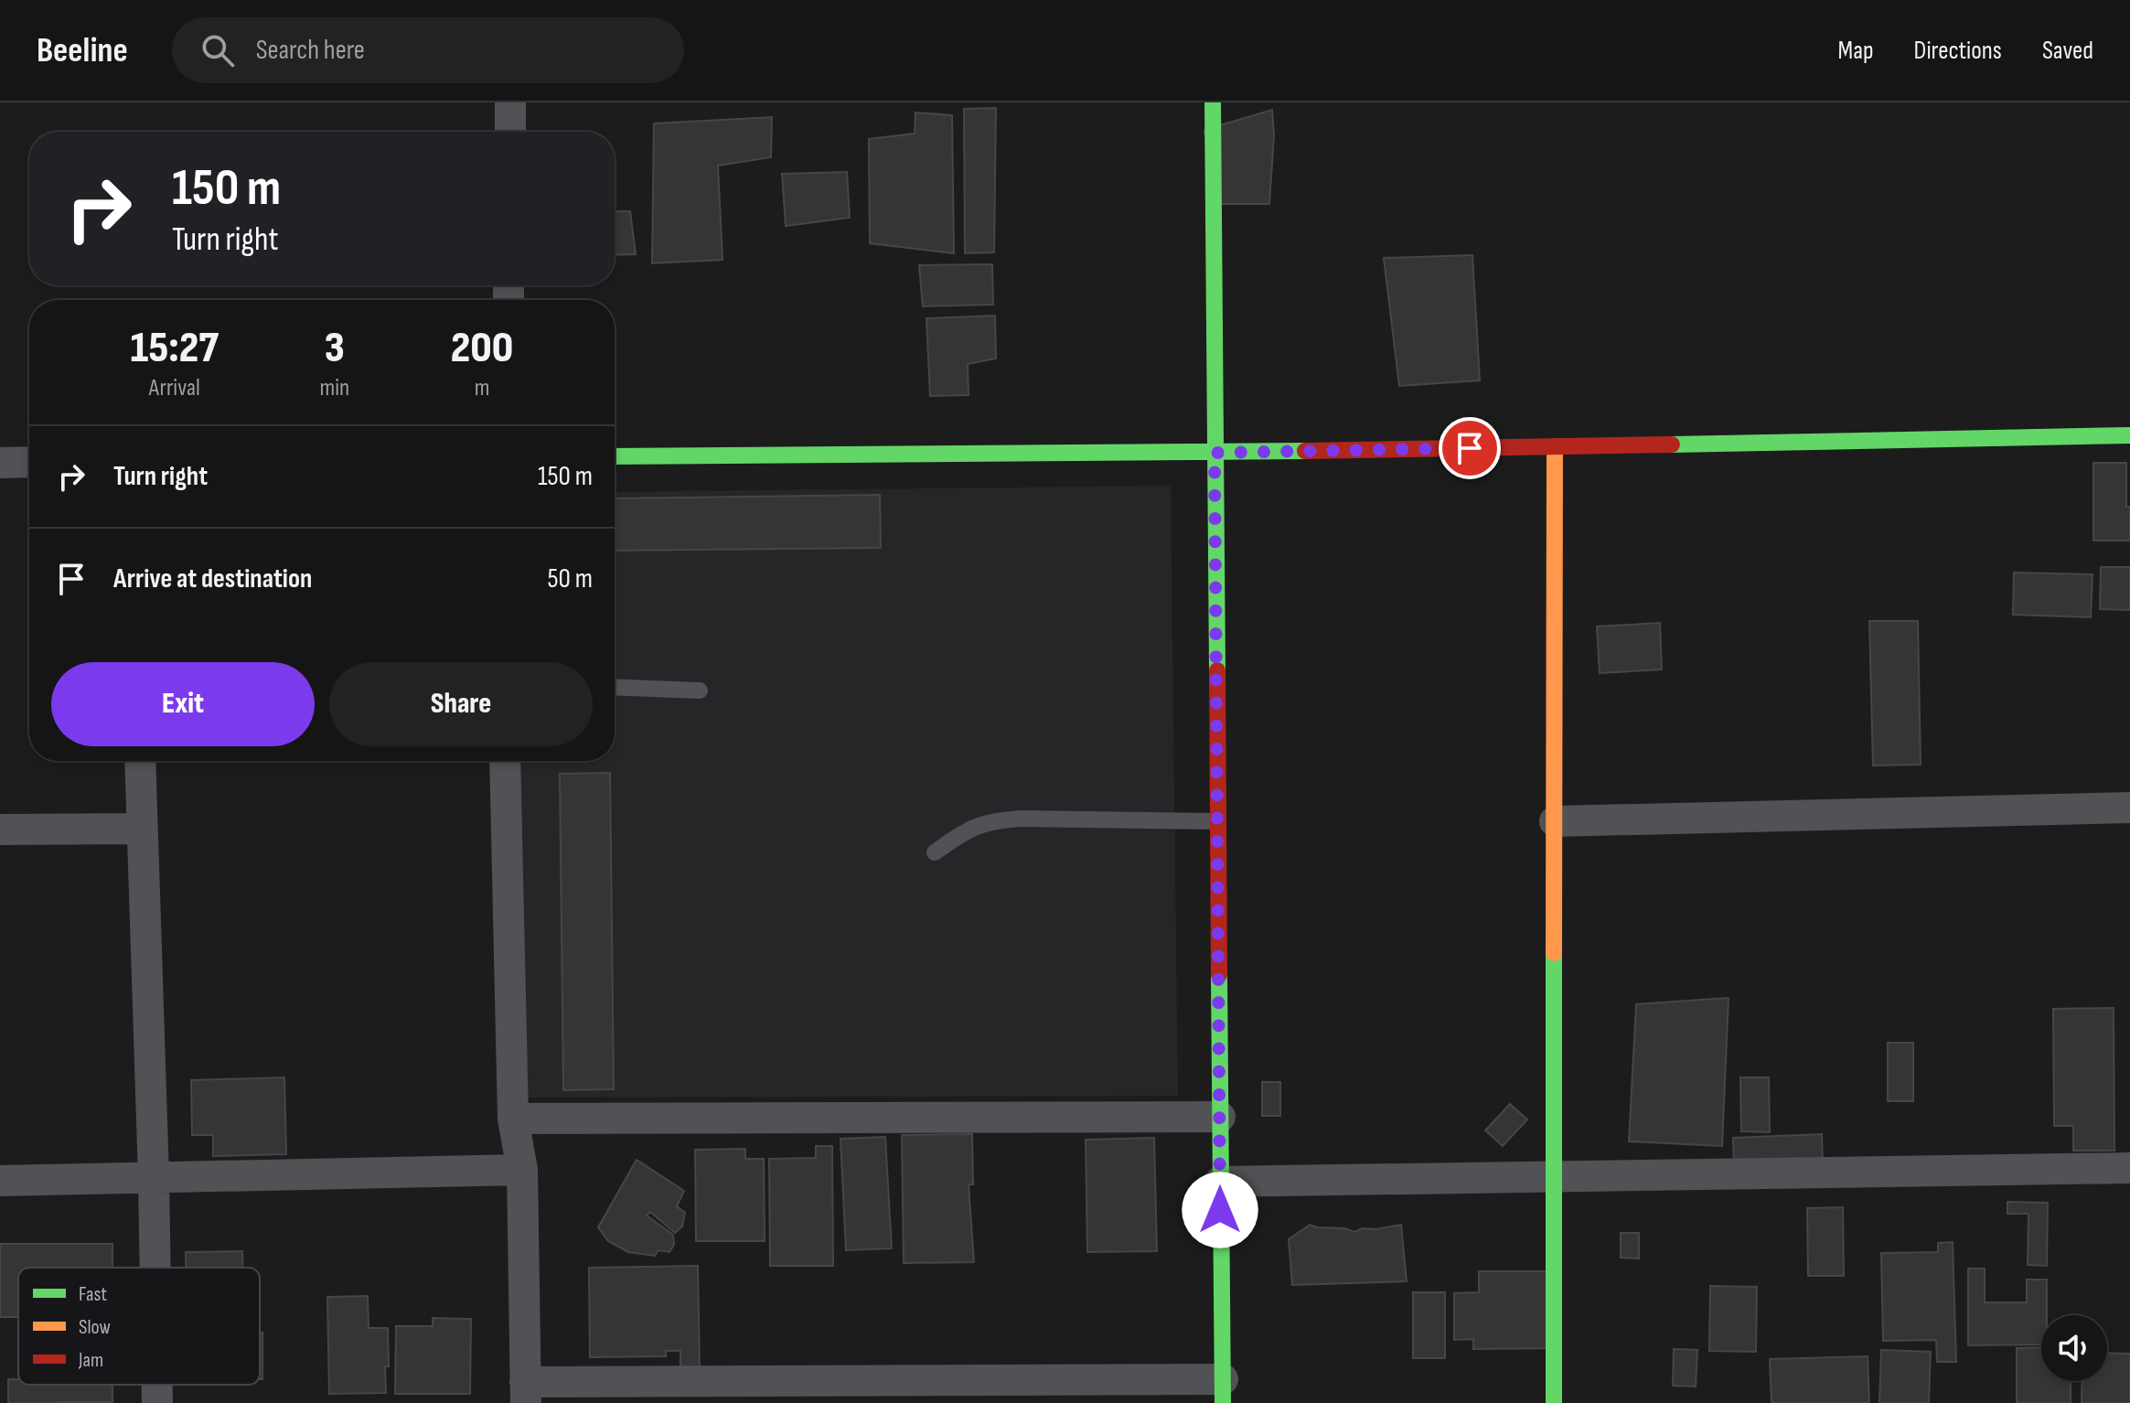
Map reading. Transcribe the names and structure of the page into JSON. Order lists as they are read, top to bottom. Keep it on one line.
{"legend":["Fast","Slow","Jam"],"page":{"header":"Beeline","search":"Search here","nav":["Map","Directions","Saved"],"turn":["150 m","Turn right"],"eta":["15:27","Arrival","3","min","200","m"],"list":[{"name":"Turn right","value":"150 m"},{"name":"Arrive at destination","value":"50 m"}],"buttons":["Exit","Share"]}}
